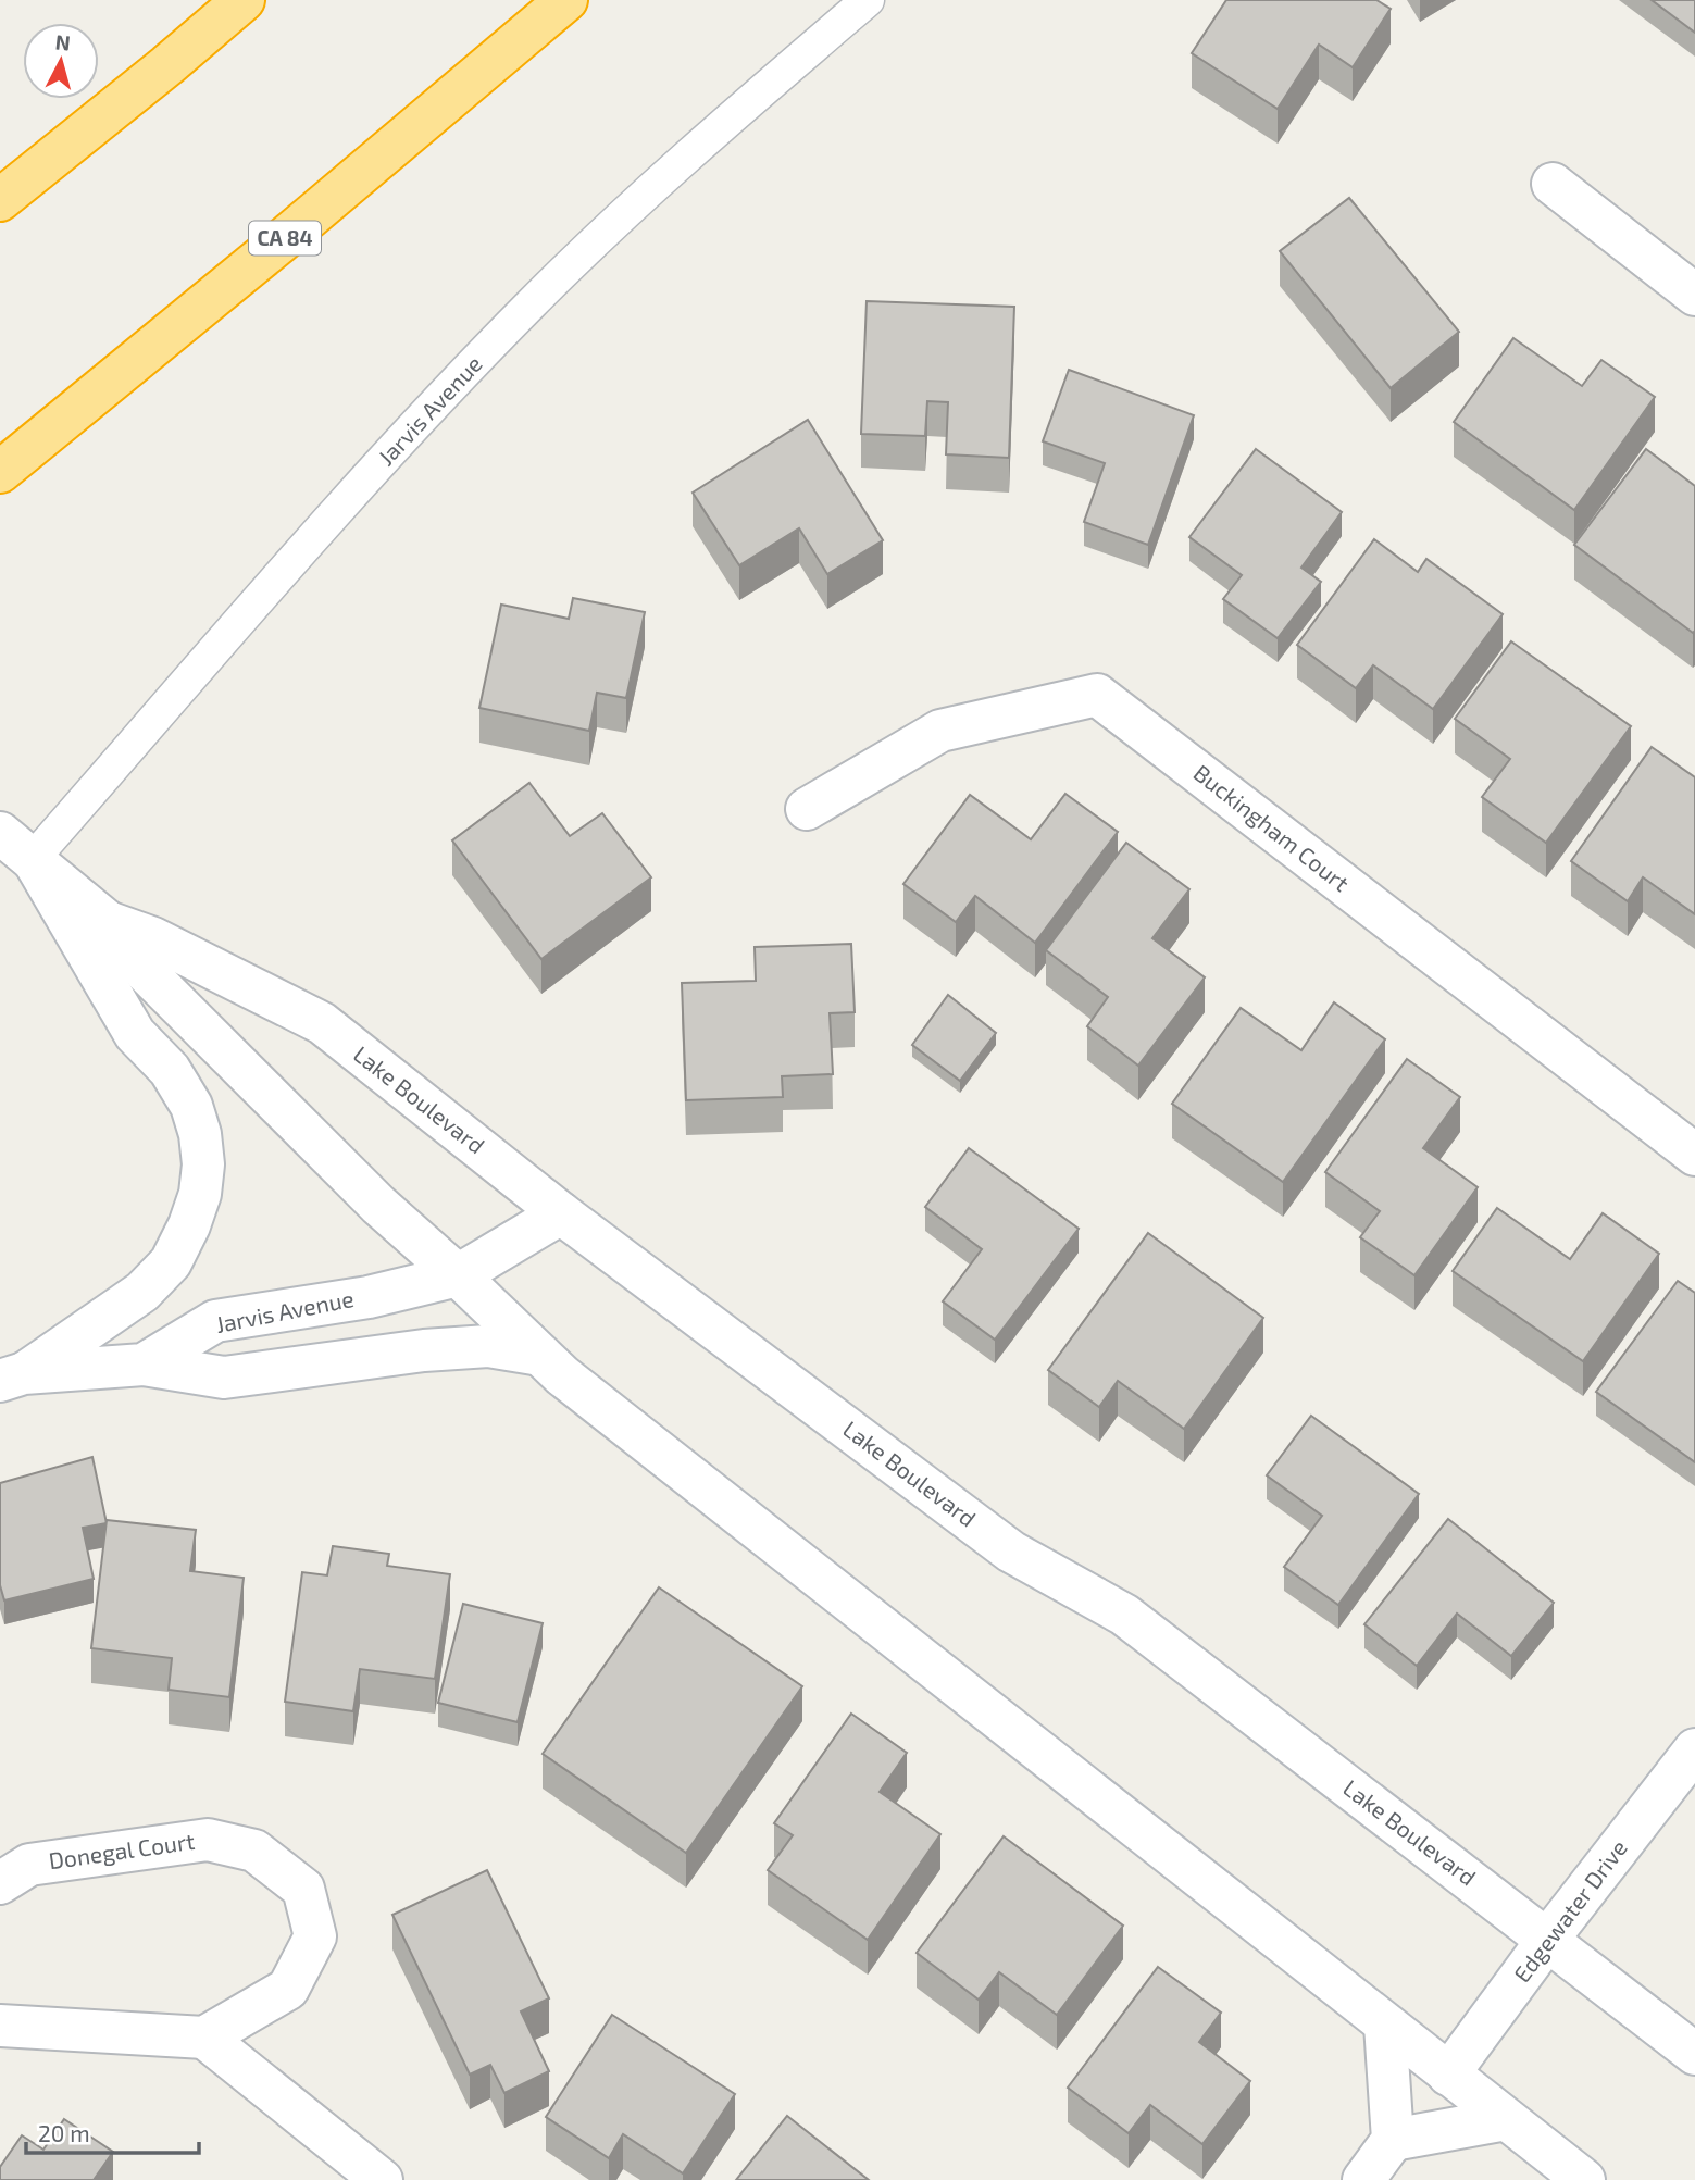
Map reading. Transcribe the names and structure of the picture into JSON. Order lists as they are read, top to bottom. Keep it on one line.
{"streets":{"highway":["CA 84"],"street":["Jarvis Avenue","Buckingham Court","Lake Boulevard","Donegal Court","Edgewater Drive"]},"crossings":[["Jarvis Avenue","Lake Boulevard"],["Lake Boulevard","Edgewater Drive"]],"scale_bar":"20 m","north":"top"}
